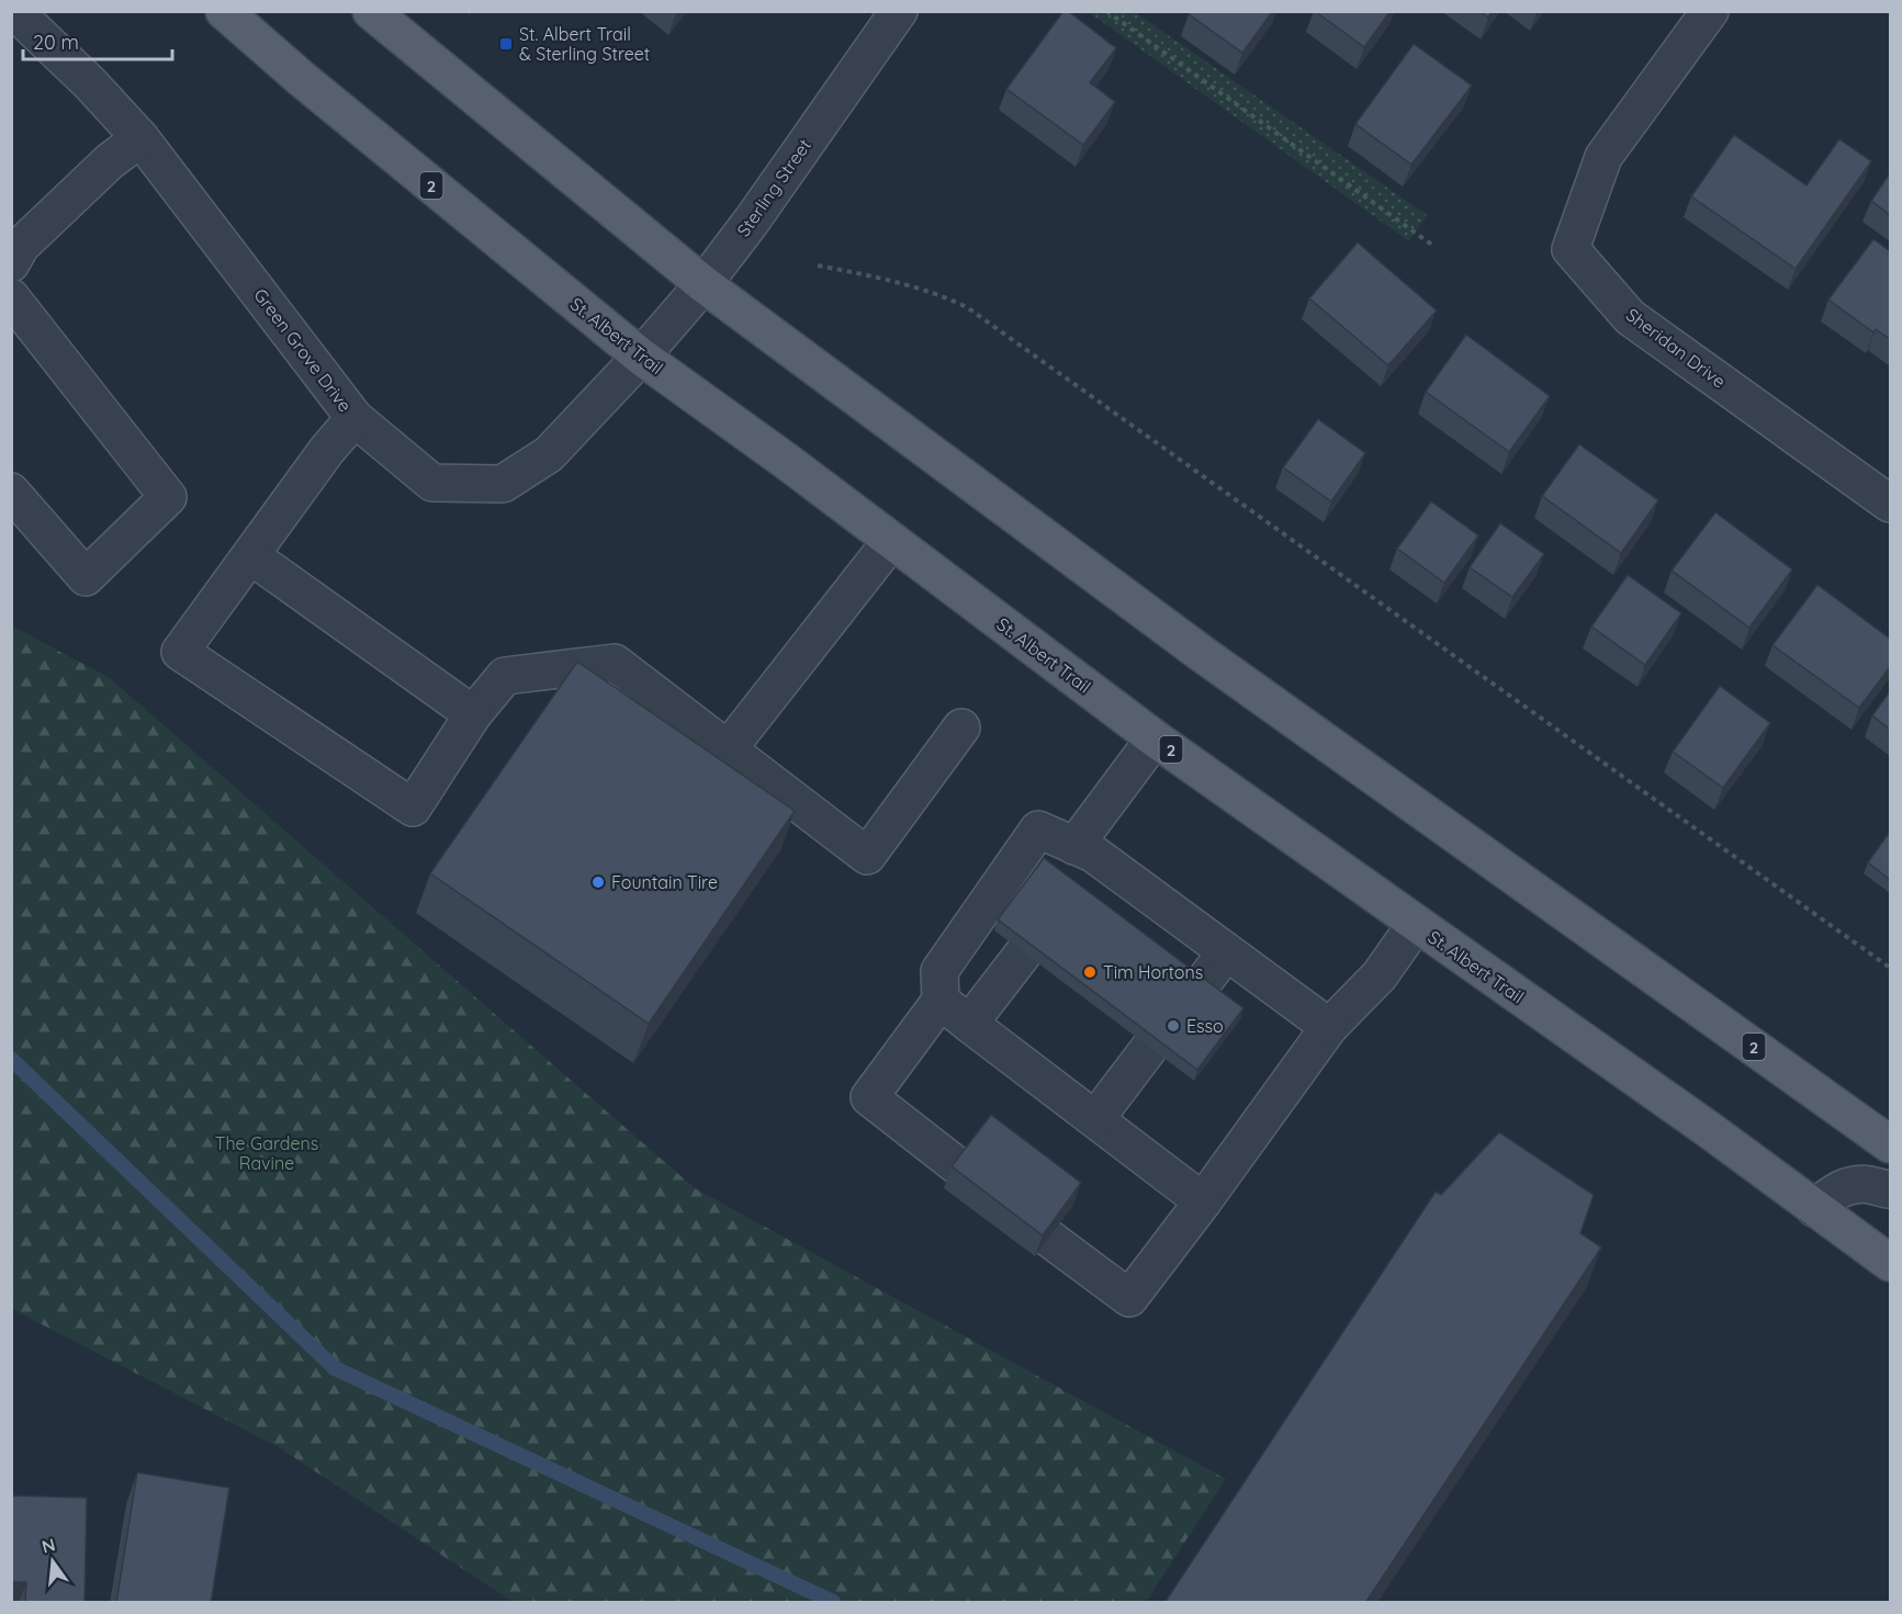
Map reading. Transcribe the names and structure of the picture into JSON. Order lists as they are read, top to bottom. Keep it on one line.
{"streets":{"main road":["2","St. Albert Trail"],"street":["Sterling Street","Sheridan Drive","Green Grove Drive"]},"crossings":[["2","Sterling Street"],["Sterling Street","St. Albert Trail"],["Sterling Street","Green Grove Drive"],["St. Albert Trail","Green Grove Drive"]],"parks":["The Gardens Ravine"],"places":{"transit":["St. Albert Trail & Sterling Street"],"other":["Fountain Tire","Tim Hortons","Esso"]},"scale_bar":"20 m","north":"top"}
